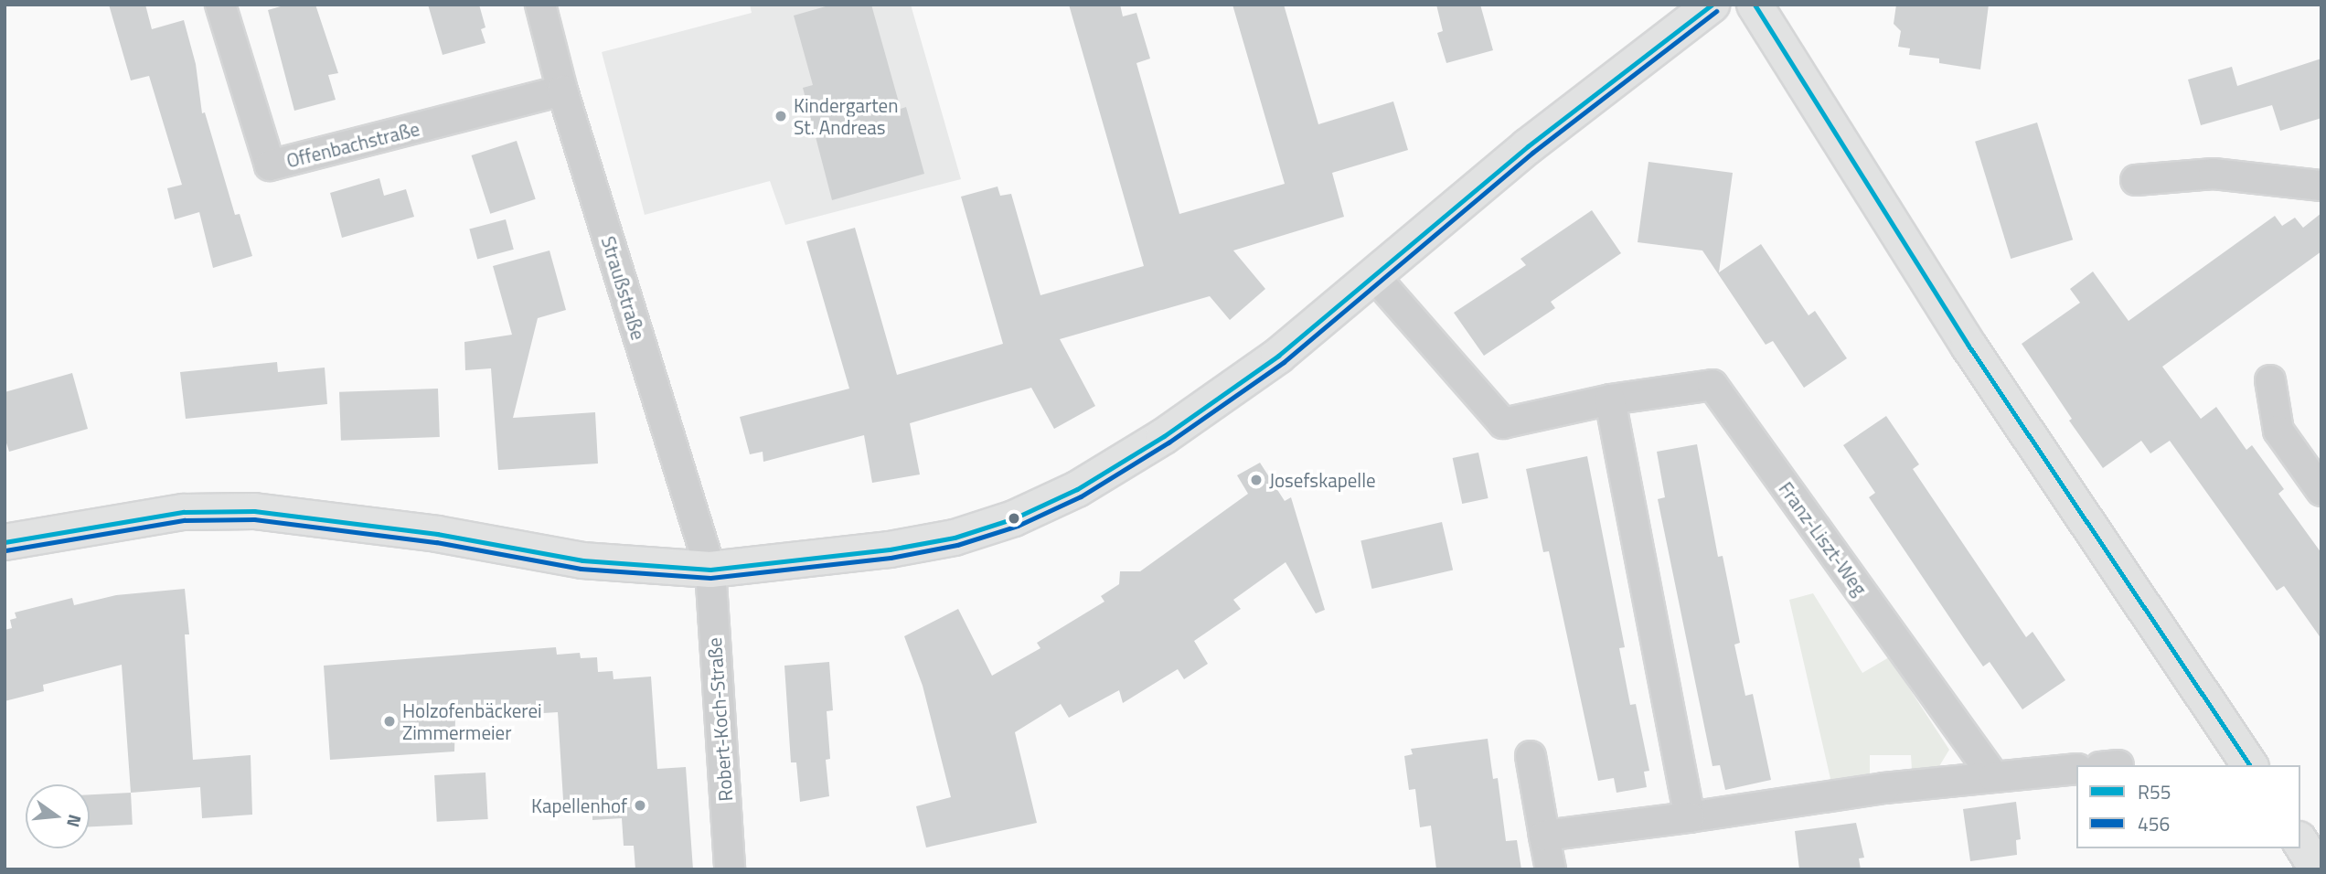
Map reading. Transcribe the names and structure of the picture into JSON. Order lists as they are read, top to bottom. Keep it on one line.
{"streets":{"street":["Offenbachstraße","Straußstraße","Franz-Liszt-Weg","Robert-Koch-Straße"]},"crossings":[["Offenbachstraße","Straußstraße"],["Straußstraße","Robert-Koch-Straße"]],"places":["Kindergarten St. Andreas","Josefskapelle","Holzofenbäckerei Zimmermeier","Kapellenhof"],"lines":["transit line R55","transit line 456"],"legend":["R55","456"],"north":"right"}
